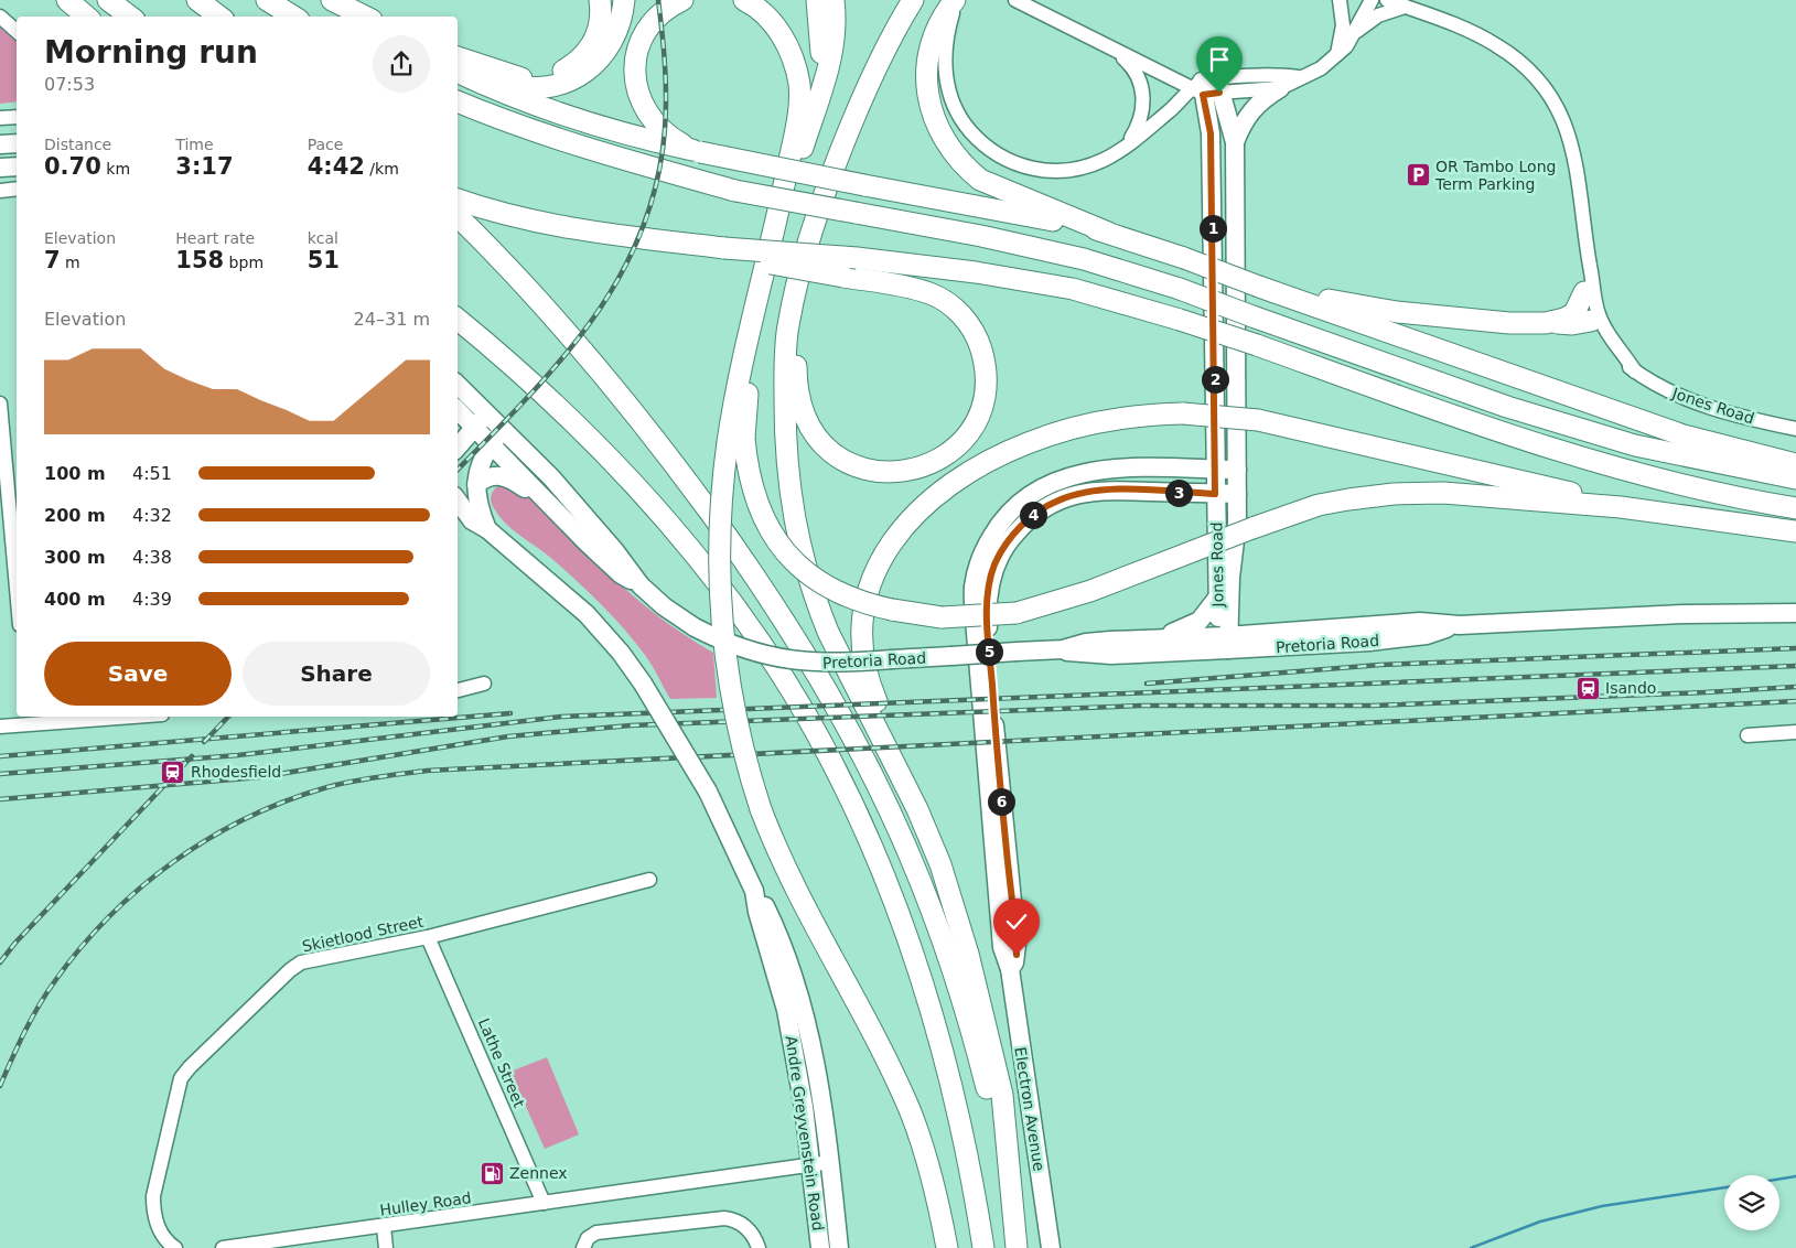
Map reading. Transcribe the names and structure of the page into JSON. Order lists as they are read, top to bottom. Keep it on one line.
{"streets":{"main road":["Jones Road","Pretoria Road","Electron Avenue","Andre Greyvenstein Road"],"street":["Skietlood Street","Lathe Street","Hulley Road"]},"crossings":[["Jones Road","Pretoria Road"],["Jones Road","Electron Avenue"],["Skietlood Street","Lathe Street"],["Lathe Street","Hulley Road"],["Andre Greyvenstein Road","Hulley Road"]],"places":{"parking":["OR Tambo Long Term Parking"],"station":["Isando","Rhodesfield"],"fuel station":["Zennex"]},"page":{"heading":["Morning run","07:53"],"stats":[["Distance","0.70 km"],["Time","3:17"],["Pace","4:42 /km"],["Elevation","7 m"],["Heart rate","158 bpm"],["kcal","51"]],"pins":["1","2","3","4","5","6"],"chart":["Elevation","24–31 m"],"list":[{"name":"100 m","note":"4:51"},{"name":"200 m","note":"4:32"},{"name":"300 m","note":"4:38"},{"name":"400 m","note":"4:39"}],"buttons":["Save","Share"]}}
